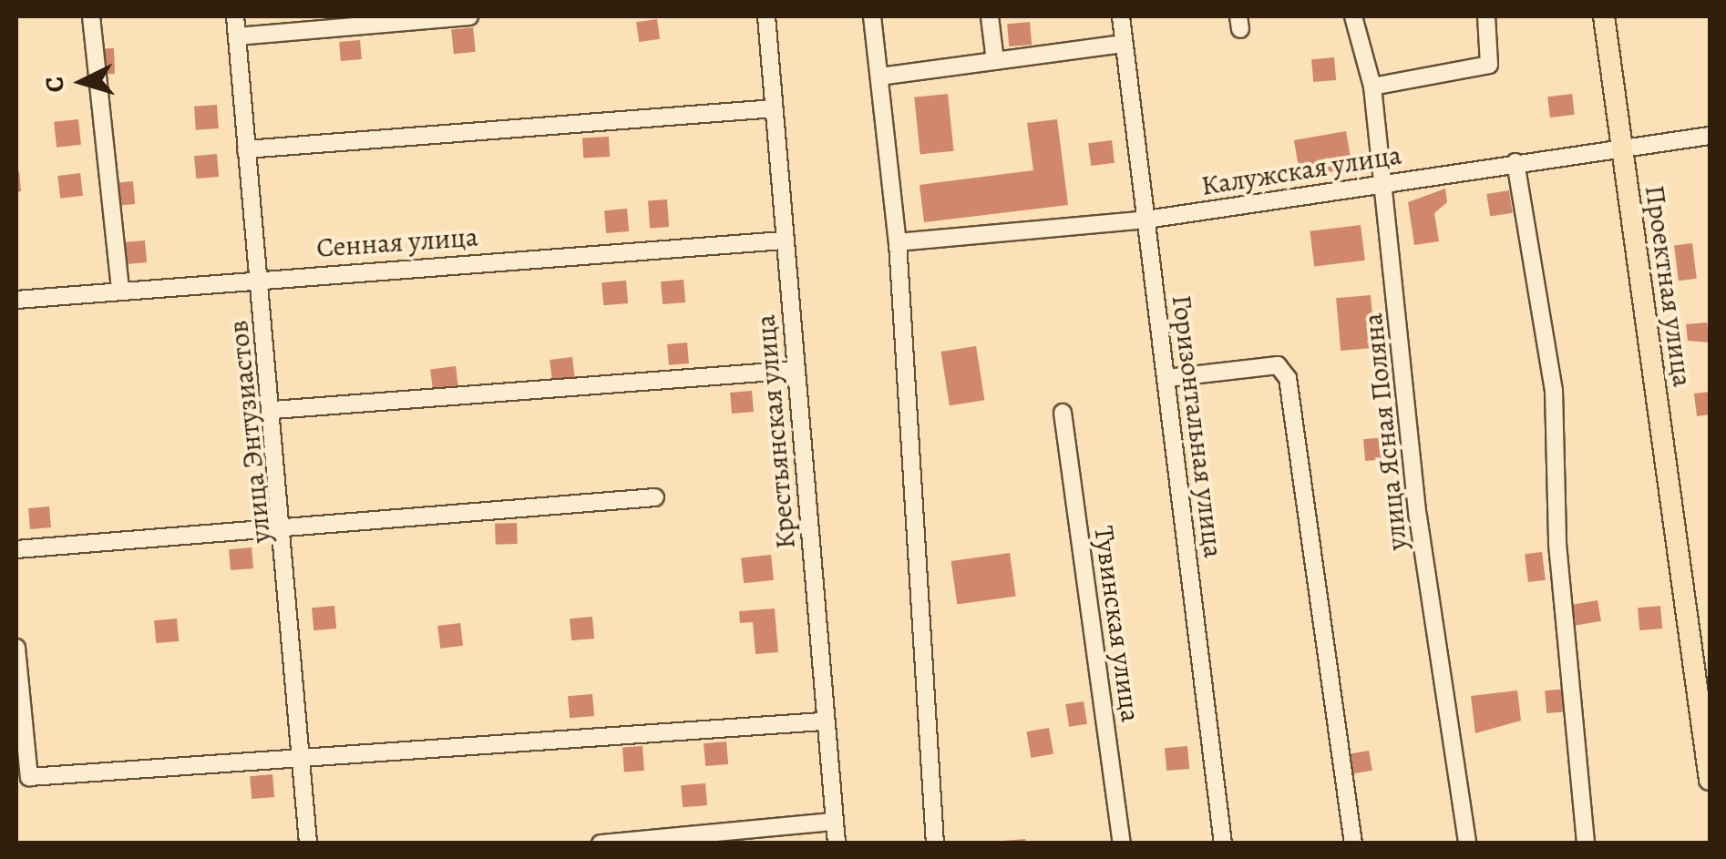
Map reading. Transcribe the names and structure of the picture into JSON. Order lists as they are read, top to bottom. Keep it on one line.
{"streets":{"main road":["Проектная улица"],"street":["Калужская улица","Сенная улица","Горизонтальная улица","улица Энтузиастов","Крестьянская улица","улица Ясная Поляна","Тувинская улица"]},"crossings":[["Калужская улица","Проектная улица"],["Калужская улица","Горизонтальная улица"],["Калужская улица","улица Ясная Поляна"],["Сенная улица","улица Энтузиастов"],["Сенная улица","Крестьянская улица"]],"north":"left"}
